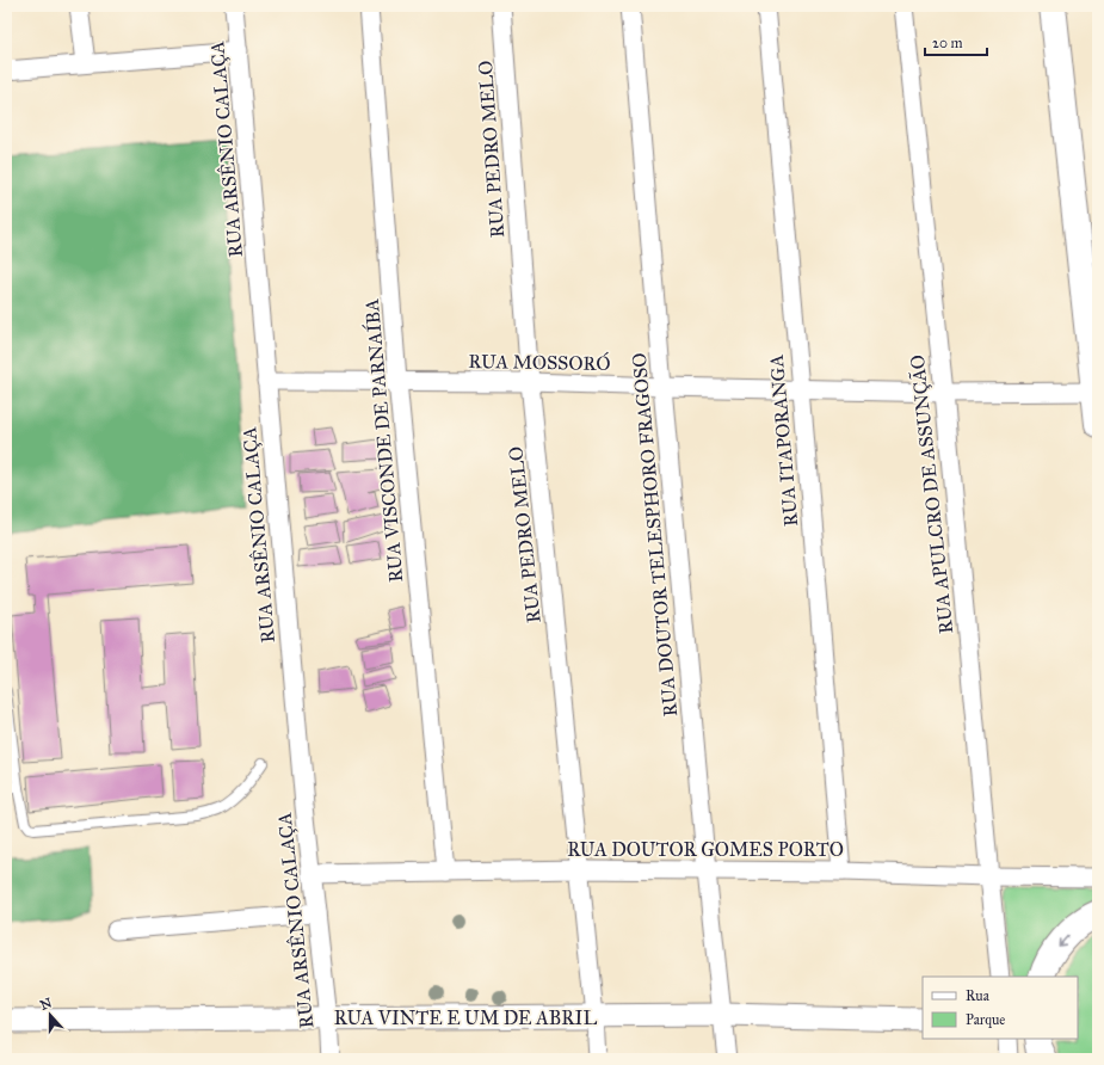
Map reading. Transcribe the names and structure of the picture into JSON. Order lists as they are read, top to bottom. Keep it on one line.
{"streets":{"street":["RUA ARSÊNIO CALAÇA","RUA PEDRO MELO","RUA MOSSORÓ","RUA VISCONDE DE PARNAÍBA","RUA ITAPORANGA","RUA APULCRO DE ASSUNÇÃO","RUA DOUTOR TELESPHORO FRAGOSO","RUA DOUTOR GOMES PORTO","RUA VINTE E UM DE ABRIL"]},"crossings":[["RUA ARSÊNIO CALAÇA","RUA MOSSORÓ"],["RUA ARSÊNIO CALAÇA","RUA DOUTOR GOMES PORTO"],["RUA ARSÊNIO CALAÇA","RUA VINTE E UM DE ABRIL"],["RUA PEDRO MELO","RUA MOSSORÓ"],["RUA PEDRO MELO","RUA DOUTOR GOMES PORTO"],["RUA PEDRO MELO","RUA VINTE E UM DE ABRIL"],["RUA MOSSORÓ","RUA VISCONDE DE PARNAÍBA"],["RUA MOSSORÓ","RUA ITAPORANGA"],["RUA MOSSORÓ","RUA APULCRO DE ASSUNÇÃO"],["RUA MOSSORÓ","RUA DOUTOR TELESPHORO FRAGOSO"],["RUA VISCONDE DE PARNAÍBA","RUA DOUTOR GOMES PORTO"],["RUA ITAPORANGA","RUA DOUTOR GOMES PORTO"],["RUA APULCRO DE ASSUNÇÃO","RUA DOUTOR GOMES PORTO"],["RUA DOUTOR TELESPHORO FRAGOSO","RUA DOUTOR GOMES PORTO"],["RUA DOUTOR TELESPHORO FRAGOSO","RUA VINTE E UM DE ABRIL"]],"legend":["Rua","Parque"],"scale_bar":"20 m","north":"top"}
